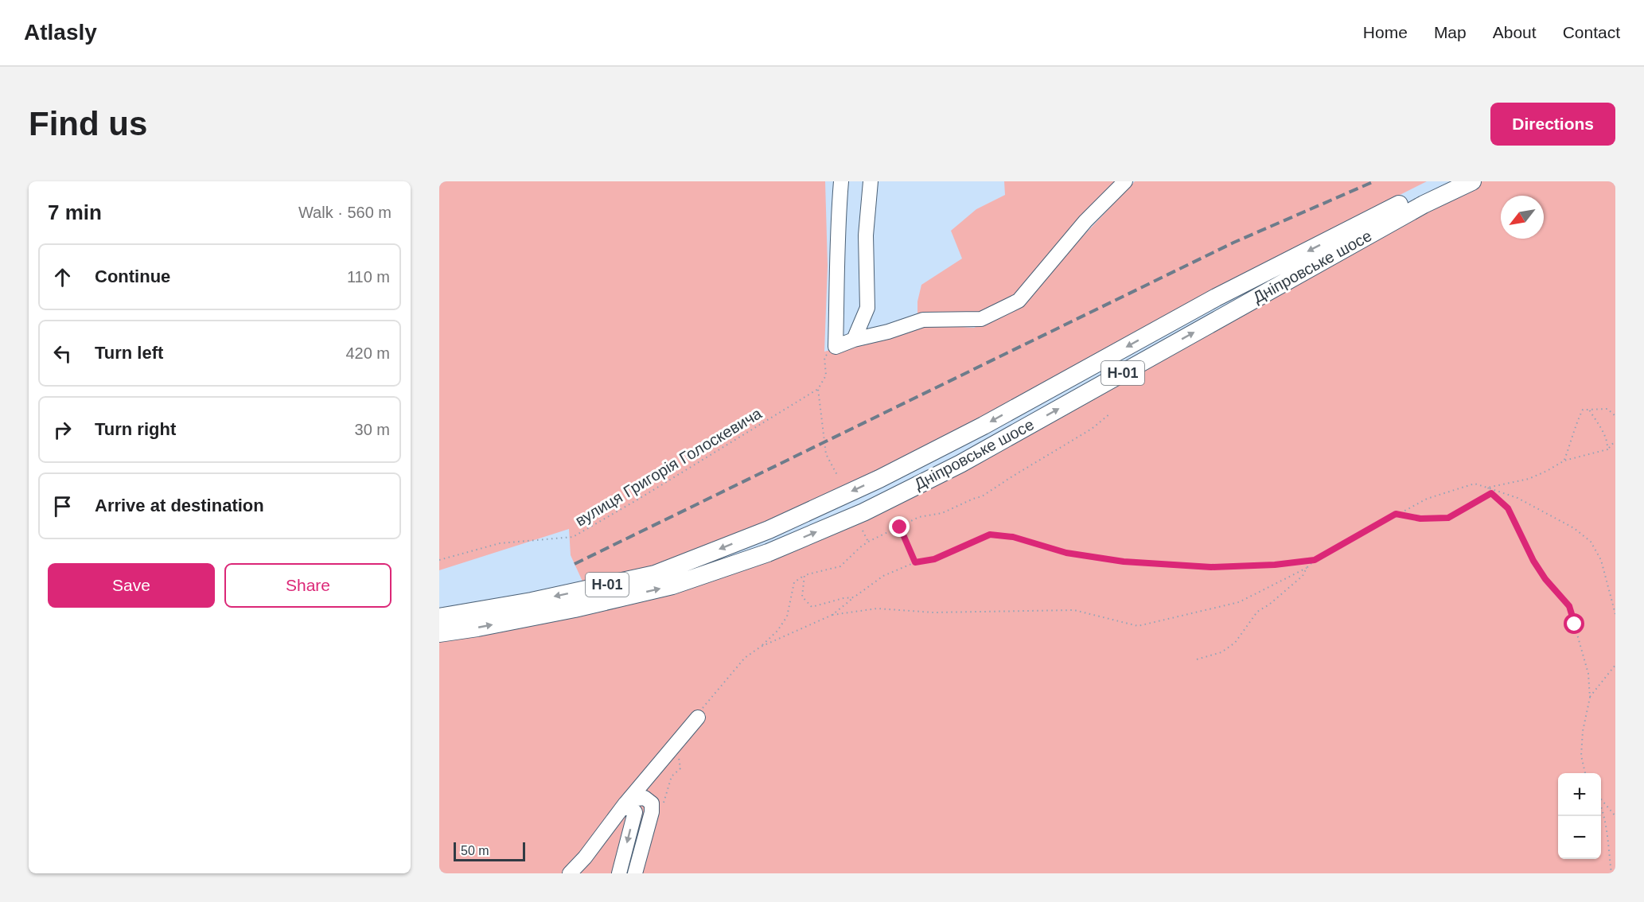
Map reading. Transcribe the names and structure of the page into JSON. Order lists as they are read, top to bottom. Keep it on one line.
{"streets":{"main road":["Дніпровське шосе","Н-01"],"path":["вулиця Григорія Голоскевича"]},"scale_bar":"50 m","north":"bottom left","page":{"header":"Atlasly","nav":["Home","Map","About","Contact"],"buttons":["Directions",["Save","Share"]],"title":"Find us","heading":["7 min","Walk · 560 m"],"list":[["Continue","110 m"],["Turn left","420 m"],["Turn right","30 m"],"Arrive at destination"],"map_buttons":["+","−"],"scale":"50 m"}}
